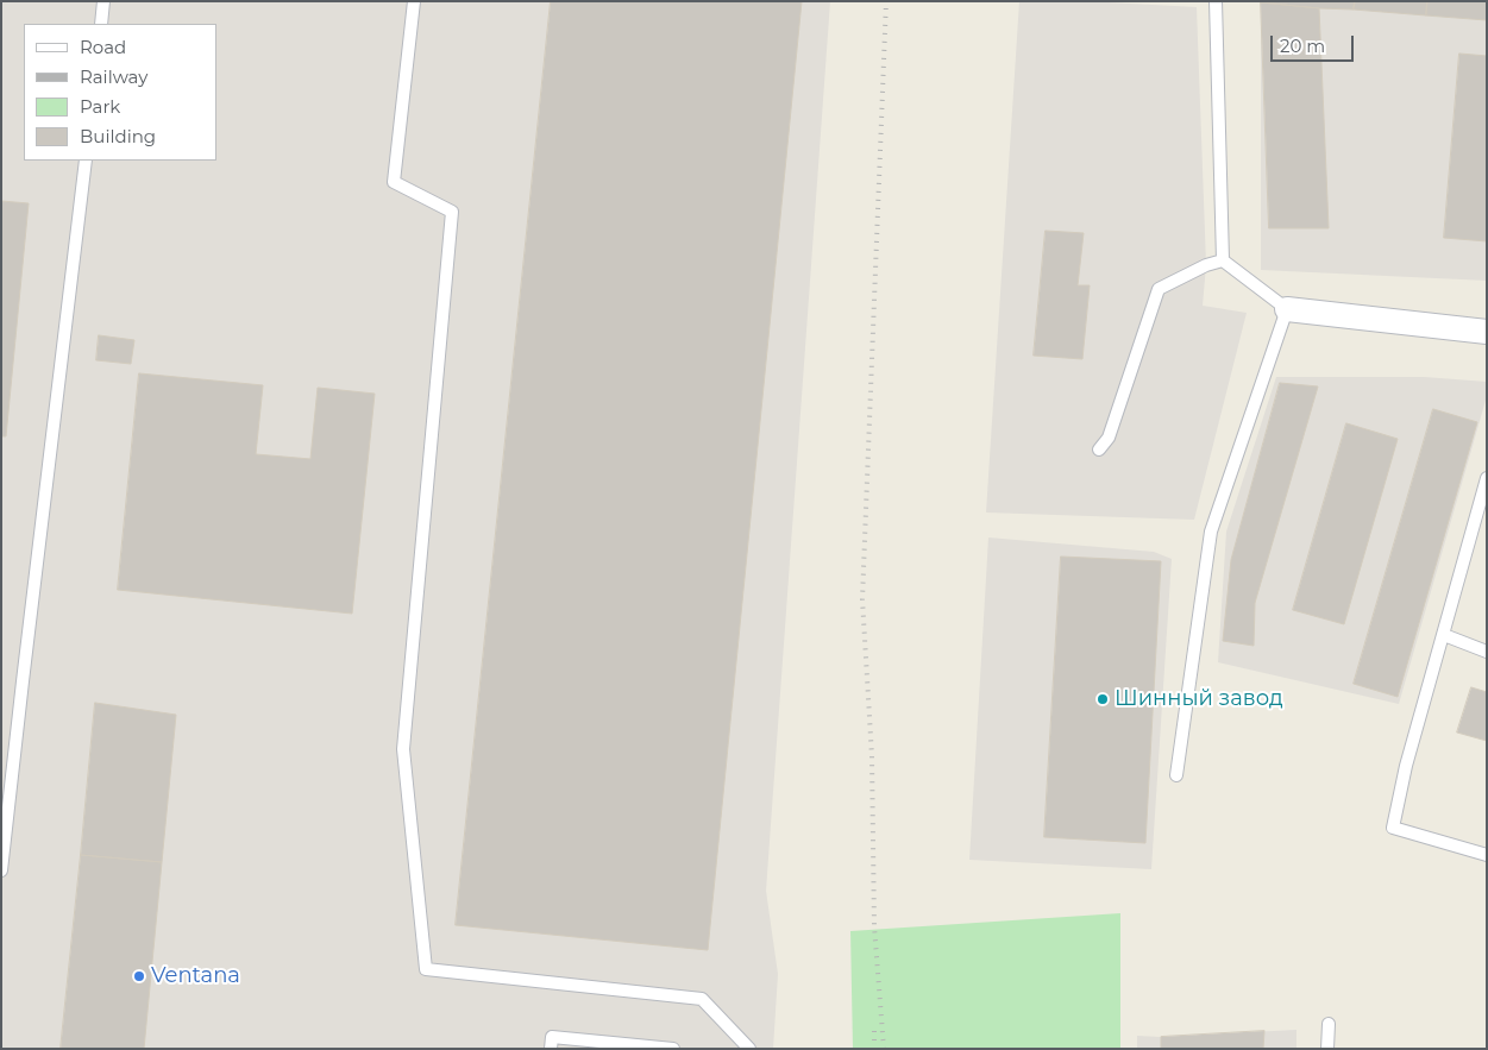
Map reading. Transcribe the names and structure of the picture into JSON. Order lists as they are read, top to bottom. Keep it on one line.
{"places":["Шинный завод","Ventana"],"legend":["Road","Railway","Park","Building"],"scale_bar":"20 m"}
